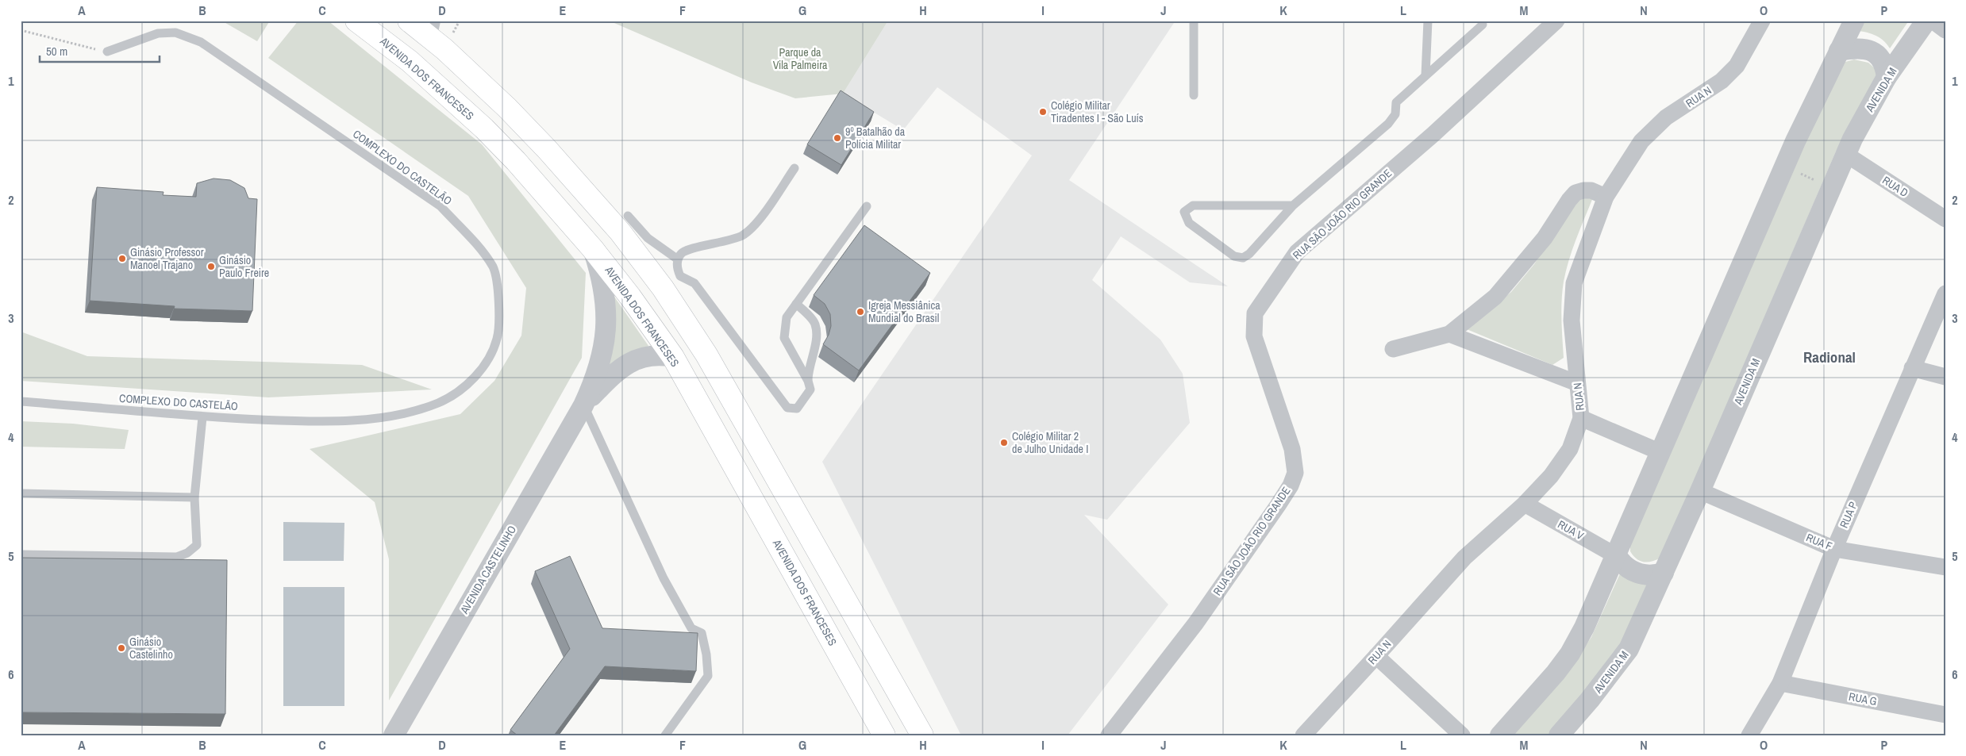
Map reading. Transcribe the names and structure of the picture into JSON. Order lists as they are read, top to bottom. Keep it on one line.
{"streets":{"main road":["AVENIDA DOS FRANCESES"],"street":["AVENIDA M","RUA N","RUA D","RUA SÃO JOÃO RIO GRANDE","RUA P","RUA V","RUA F","AVENIDA CASTELINHO","RUA G"],"lane":["COMPLEXO DO CASTELÃO"]},"crossings":[["AVENIDA DOS FRANCESES","AVENIDA CASTELINHO"],["AVENIDA M","RUA D"],["AVENIDA M","RUA F"],["RUA N","RUA V"],["RUA P","RUA F"],["RUA P","RUA G"]],"districts":["Radional"],"parks":["Parque da Vila Palmeira"],"places":["Colégio Militar Tiradentes I - São Luís","9º Batalhão da Polícia Militar","Ginásio Professor Manoel Trajano","Ginásio Paulo Freire","Igreja Messiânica Mundial do Brasil","Colégio Militar 2 de Julho Unidade I","Ginásio Castelinho"],"scale_bar":"50 m","grid":{"columns":["A","B","C","D","E","F","G","H","I","J","K","L","M","N","O","P"],"rows":["1","2","3","4","5","6"]}}
